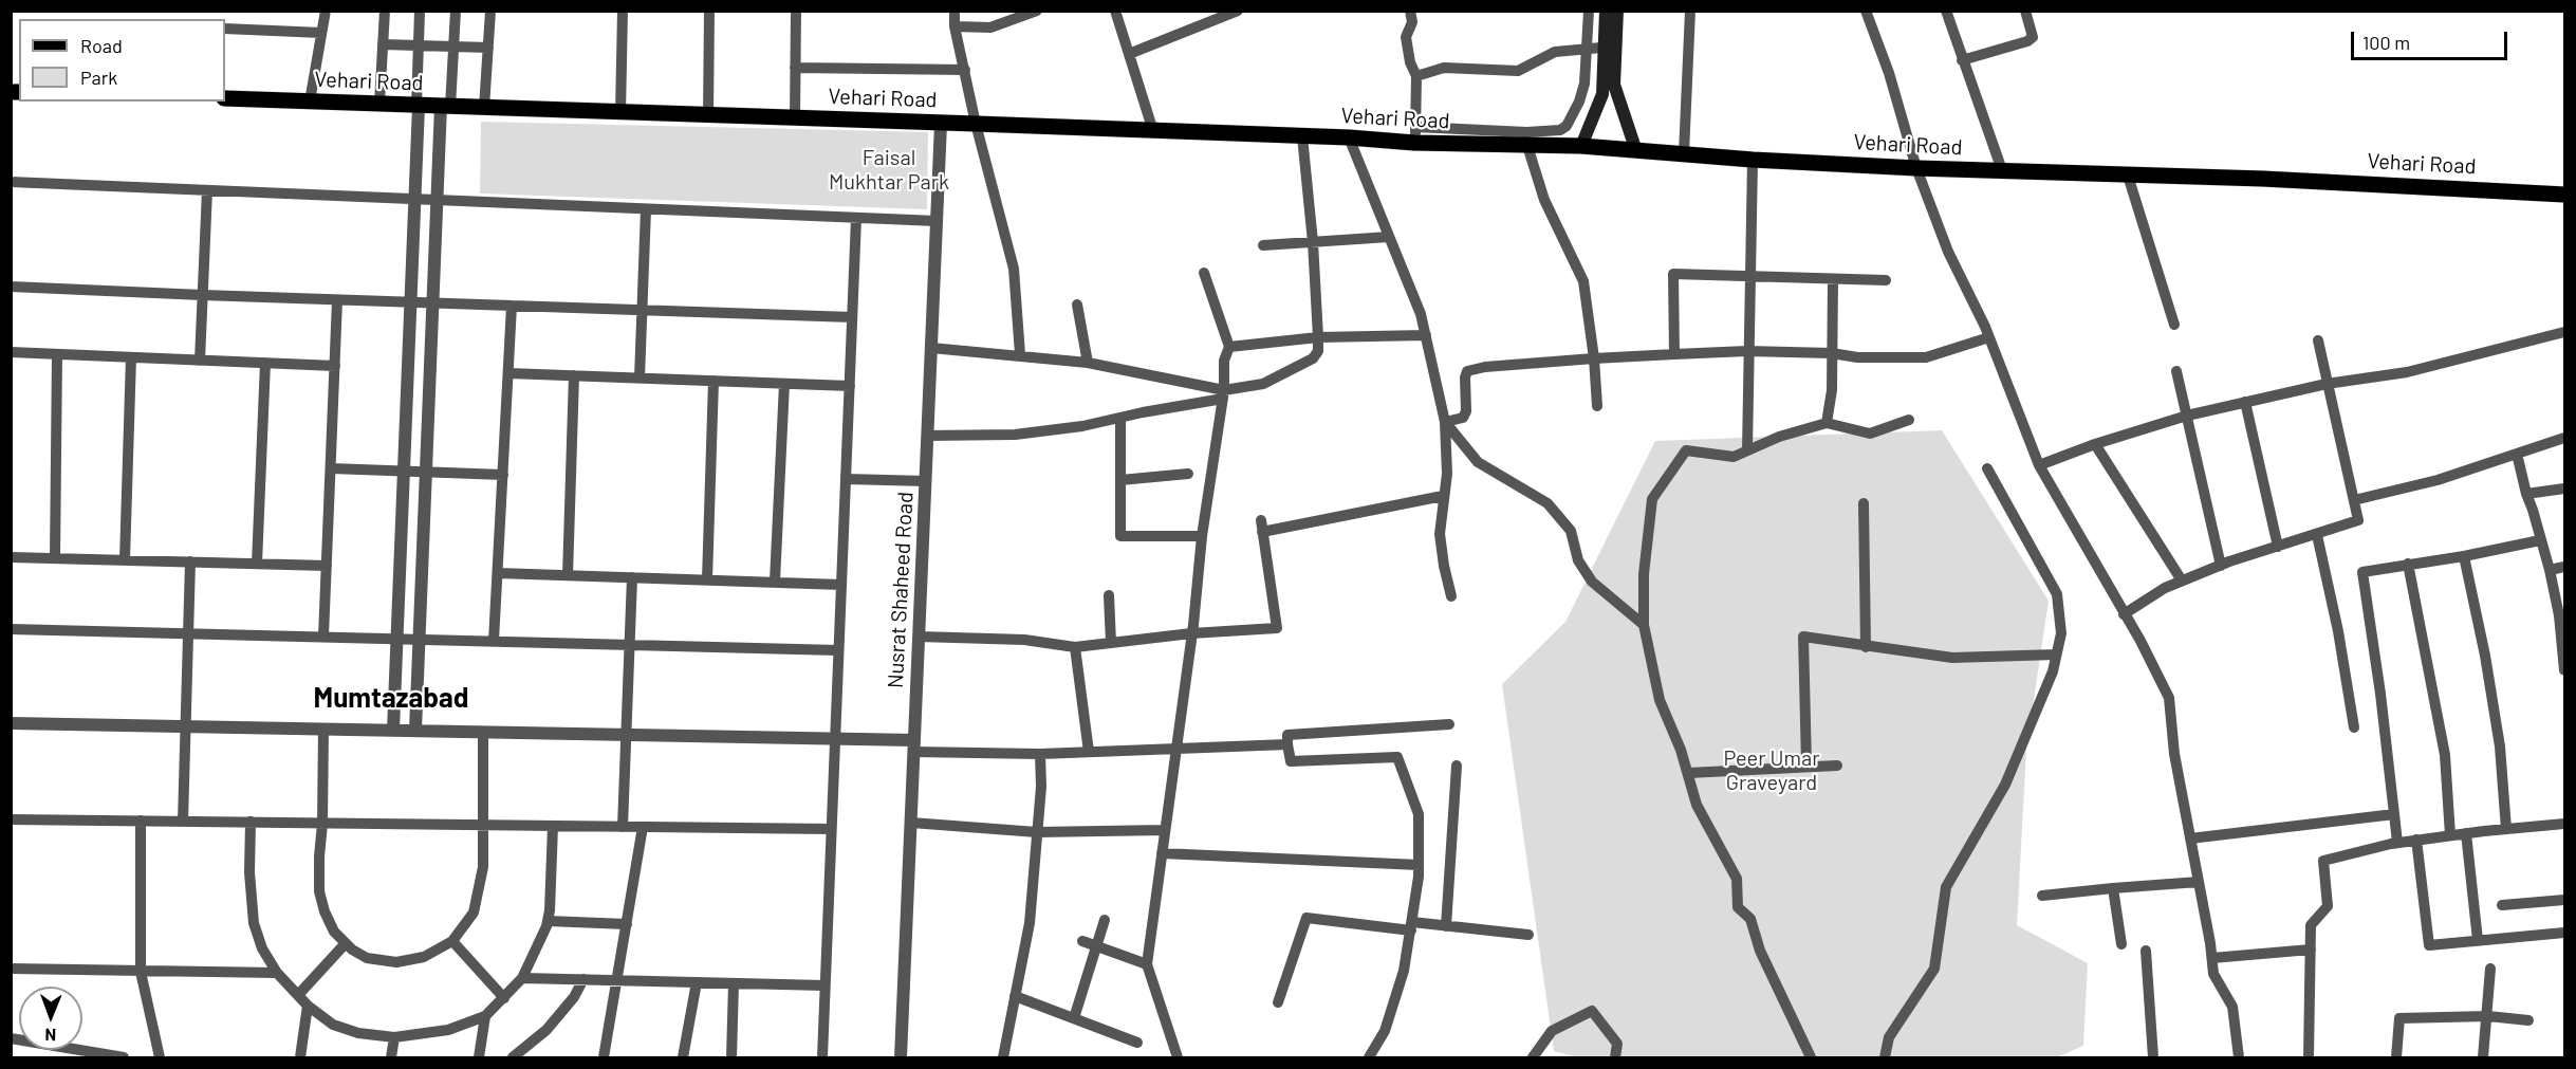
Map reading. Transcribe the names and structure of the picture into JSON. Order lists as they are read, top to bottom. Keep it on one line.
{"streets":{"main road":["Vehari Road"],"street":["Nusrat Shaheed Road"]},"crossings":[["Vehari Road","Nusrat Shaheed Road"]],"districts":["Mumtazabad"],"parks":["Faisal Mukhtar Park","Peer Umar Graveyard"],"legend":["Road","Park"],"scale_bar":"100 m","north":"bottom"}
